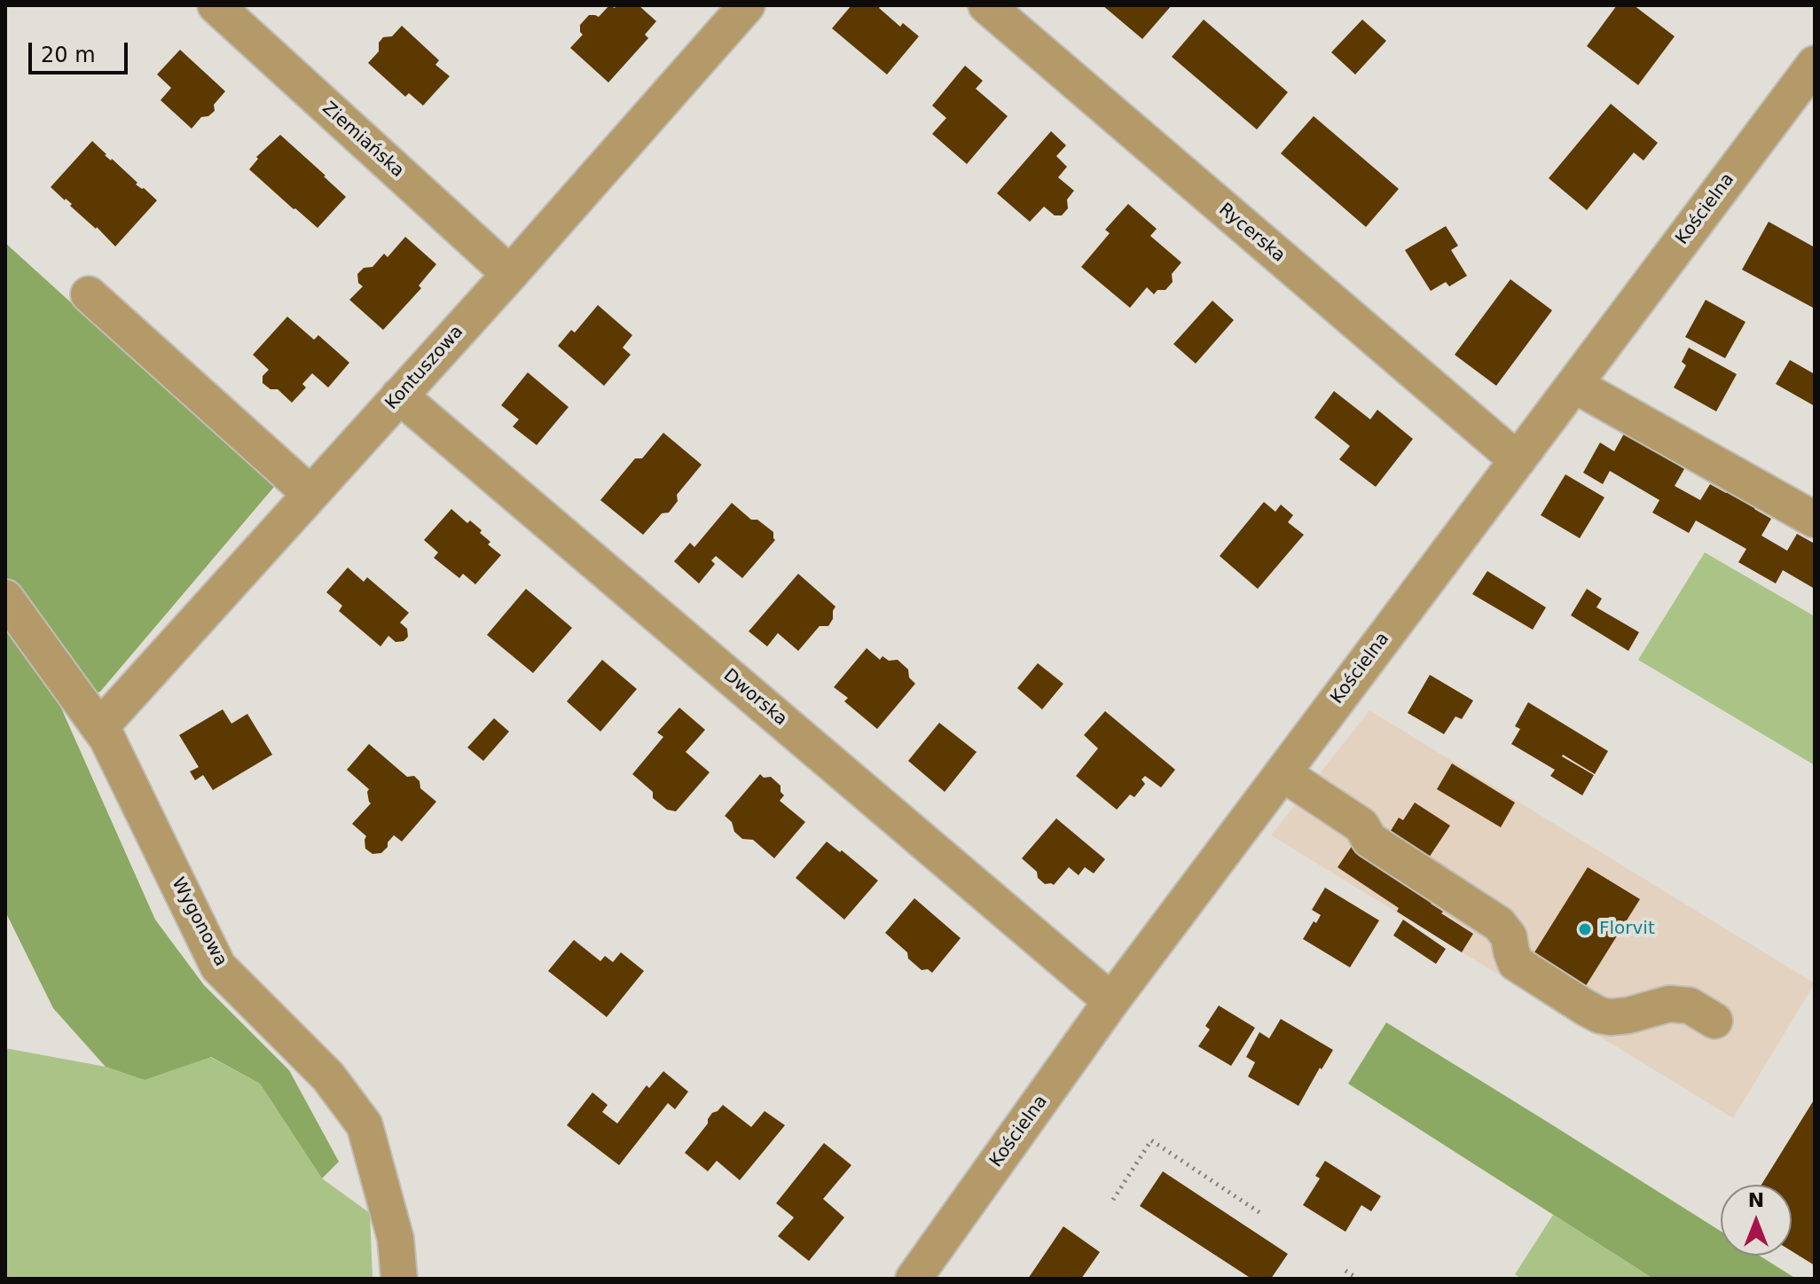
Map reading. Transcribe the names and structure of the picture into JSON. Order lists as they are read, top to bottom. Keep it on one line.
{"streets":{"street":["Ziemiańska","Kościelna","Rycerska","Kontuszowa","Dworska","Wygonowa"]},"crossings":[["Ziemiańska","Kontuszowa"],["Kościelna","Rycerska"],["Kościelna","Dworska"],["Kontuszowa","Dworska"],["Kontuszowa","Wygonowa"]],"places":["Florvit"],"scale_bar":"20 m","north":"top"}
